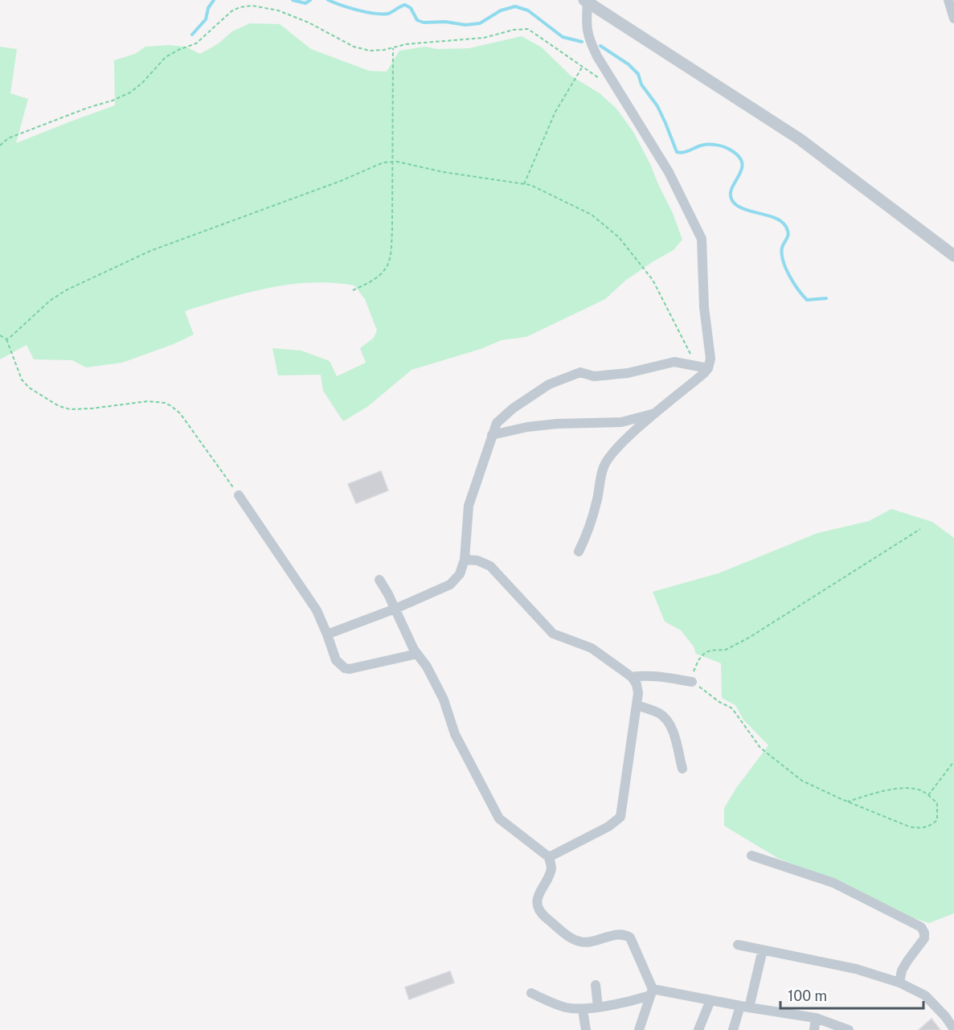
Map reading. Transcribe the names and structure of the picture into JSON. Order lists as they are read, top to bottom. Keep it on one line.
{"scale_bar":"100 m"}
